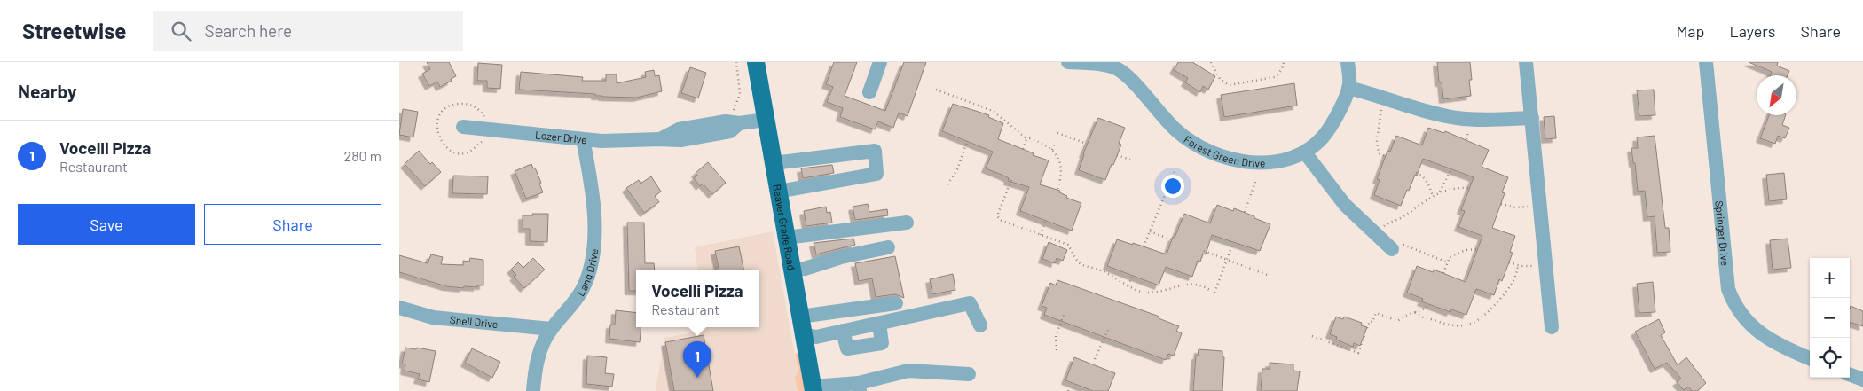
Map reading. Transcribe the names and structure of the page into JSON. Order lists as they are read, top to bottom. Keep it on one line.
{"streets":{"main road":["Beaver Grade Road"],"street":["Lozer Drive","Forest Green Drive","Springer Drive","Lang Drive","Snell Drive"]},"crossings":[["Lozer Drive","Beaver Grade Road"],["Lozer Drive","Lang Drive"],["Lang Drive","Snell Drive"]],"north":"bottom left","page":{"header":"Streetwise","search":"Search here","nav":["Map","Layers","Share"],"heading":"Nearby","list":[{"mark":"1","name":"Vocelli Pizza","note":"Restaurant","value":"280 m"}],"buttons":["Save","Share"],"map_buttons":["+","−"],"popup":["Vocelli Pizza","Restaurant"],"pins":"1"}}
